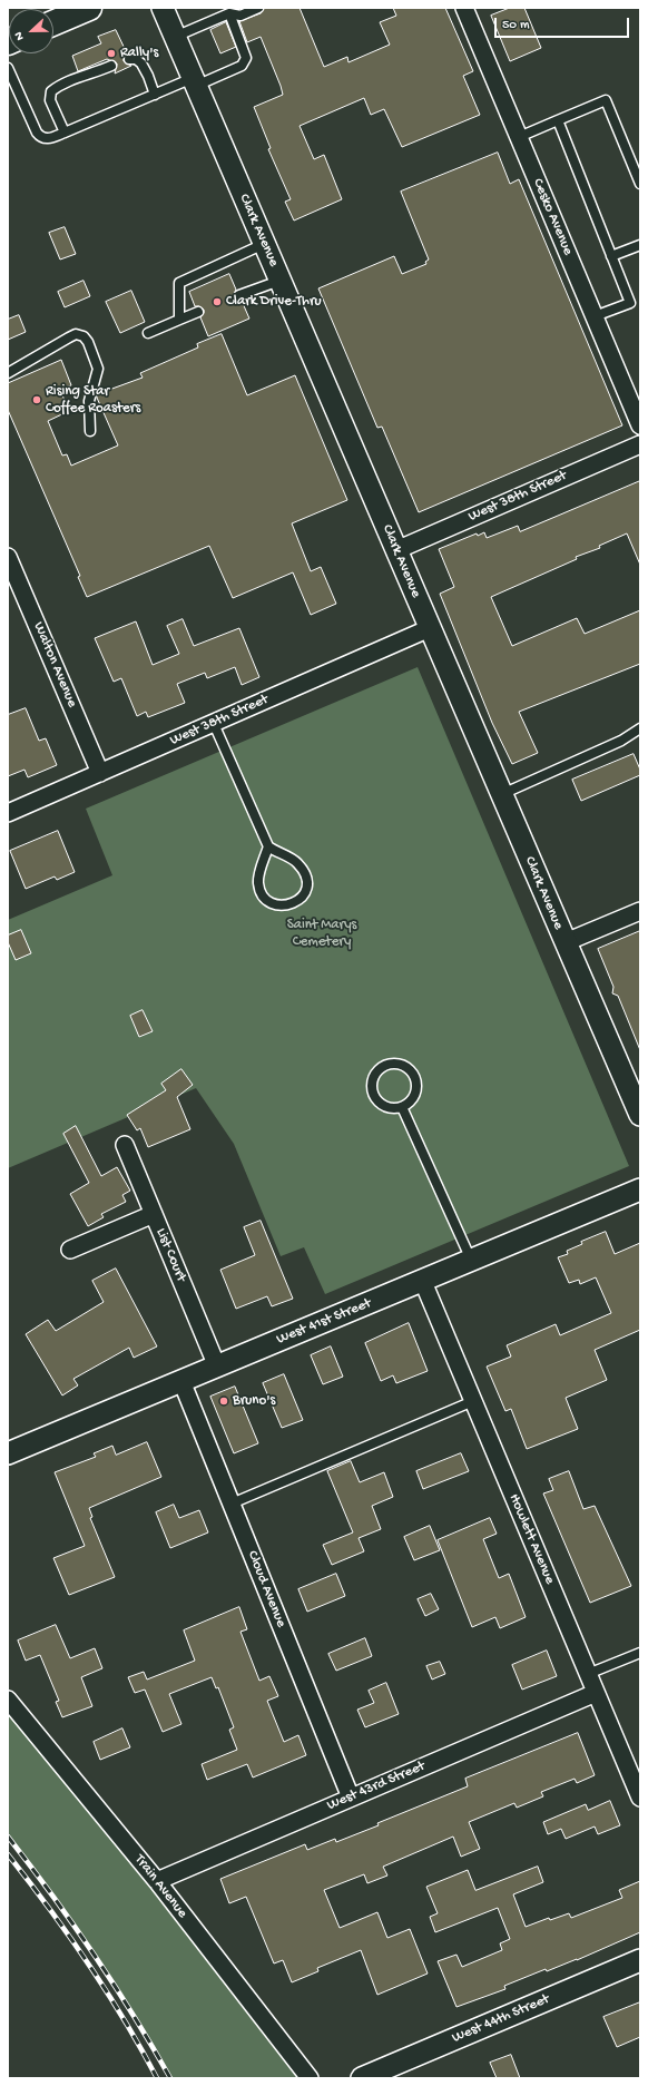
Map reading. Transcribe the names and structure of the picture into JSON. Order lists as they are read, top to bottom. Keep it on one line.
{"streets":{"street":["Cesko Avenue","Clark Avenue","West 38th Street","Walton Avenue","List Court","West 41st Street","Howlett Avenue","Cloud Avenue","West 43rd Street","Train Avenue","West 44th Street"]},"crossings":[["Clark Avenue","West 38th Street"],["West 38th Street","Walton Avenue"],["List Court","West 41st Street"],["West 41st Street","Howlett Avenue"],["West 41st Street","Cloud Avenue"],["Howlett Avenue","West 43rd Street"],["Cloud Avenue","West 43rd Street"],["West 43rd Street","Train Avenue"]],"parks":["Saint Marys Cemetery"],"places":["Rally's","Clark Drive-Thru","Rising Star Coffee Roasters","Bruno's"],"scale_bar":"50 m","north":"left"}
